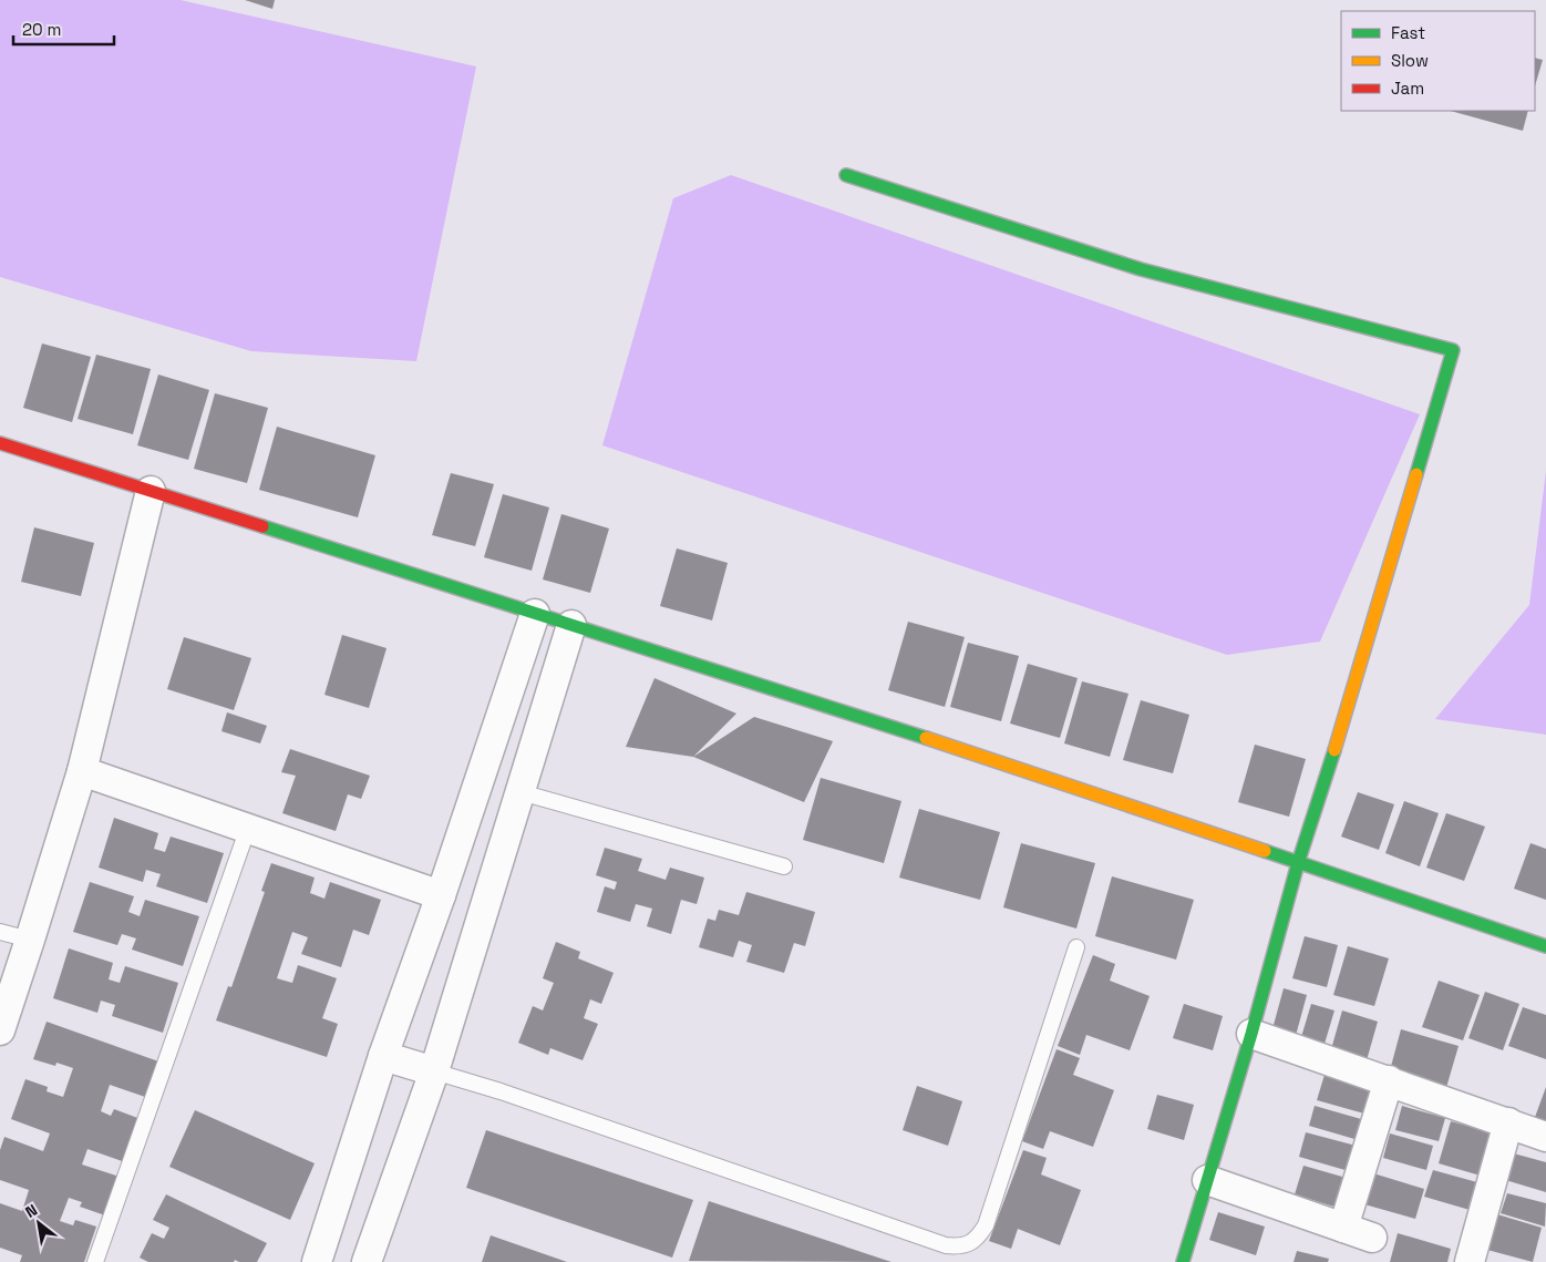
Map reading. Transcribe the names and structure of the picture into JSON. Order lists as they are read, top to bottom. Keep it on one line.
{"legend":["Fast","Slow","Jam"],"scale_bar":"20 m","north":"top left"}
